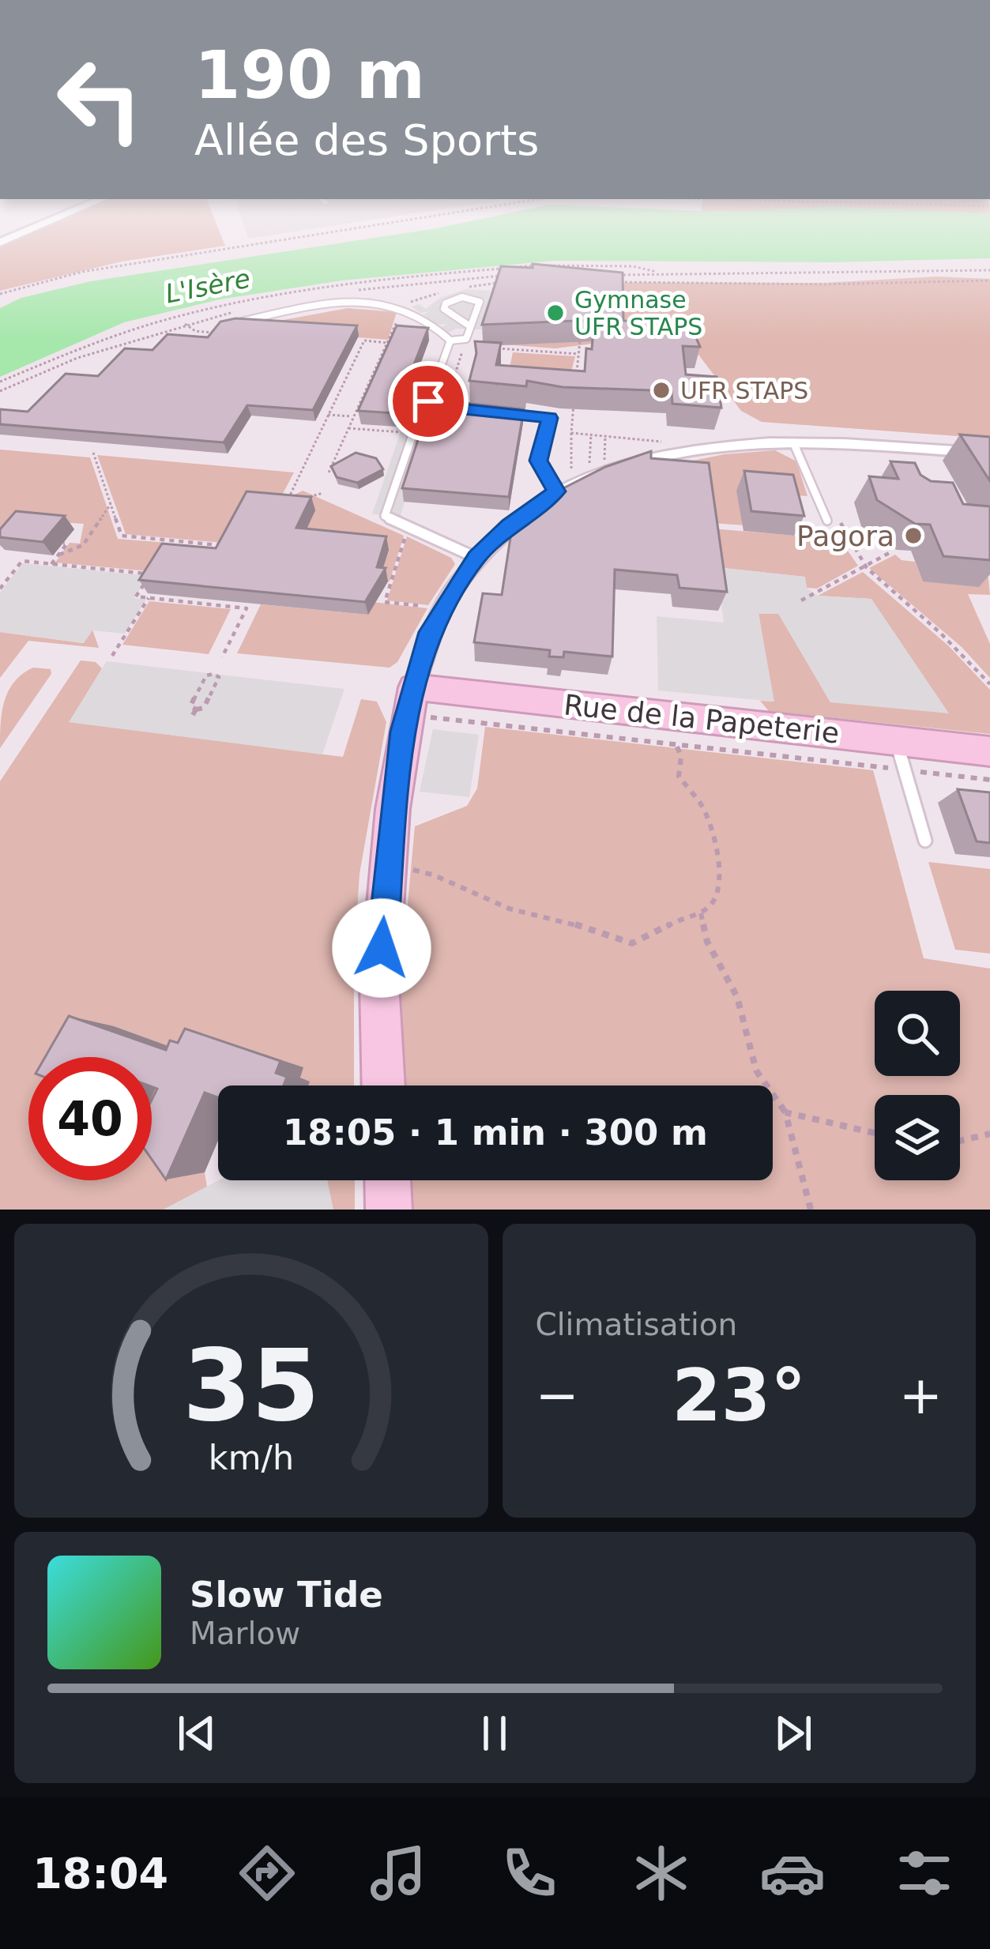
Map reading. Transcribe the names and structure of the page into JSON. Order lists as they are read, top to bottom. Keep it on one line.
{"streets":{"street":["Rue de la Papeterie"]},"water":["L'Isère"],"places":["Gymnase UFR STAPS","UFR STAPS","Pagora"],"page":{"turn":["190 m","Allée des Sports"],"limit":"40","trip":"18:05 · 1 min · 300 m","tile":"Climatisation","heat":["−","23°","+"],"song":["Slow Tide","Marlow"],"tabs":"18:04","gauge":["35","km/h"]}}
